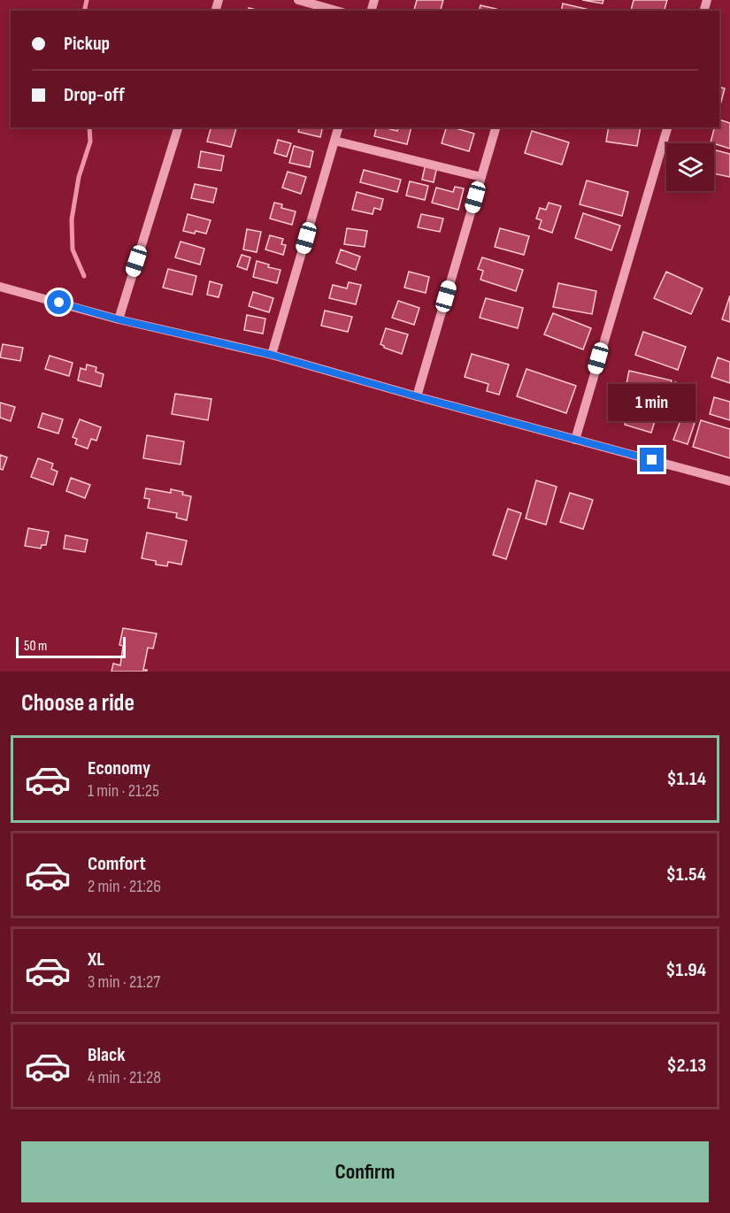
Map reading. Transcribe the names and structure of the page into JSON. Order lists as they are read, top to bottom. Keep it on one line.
{"scale_bar":"50 m","page":{"banner":["Pickup","Drop-off"],"bubble":"1 min","scale":"50 m","heading":"Choose a ride","list":[{"name":"Economy","note":"1 min · 21:25","value":"$1.14"},{"name":"Comfort","note":"2 min · 21:26","value":"$1.54"},{"name":"XL","note":"3 min · 21:27","value":"$1.94"},{"name":"Black","note":"4 min · 21:28","value":"$2.13"}],"buttons":"Confirm"}}
